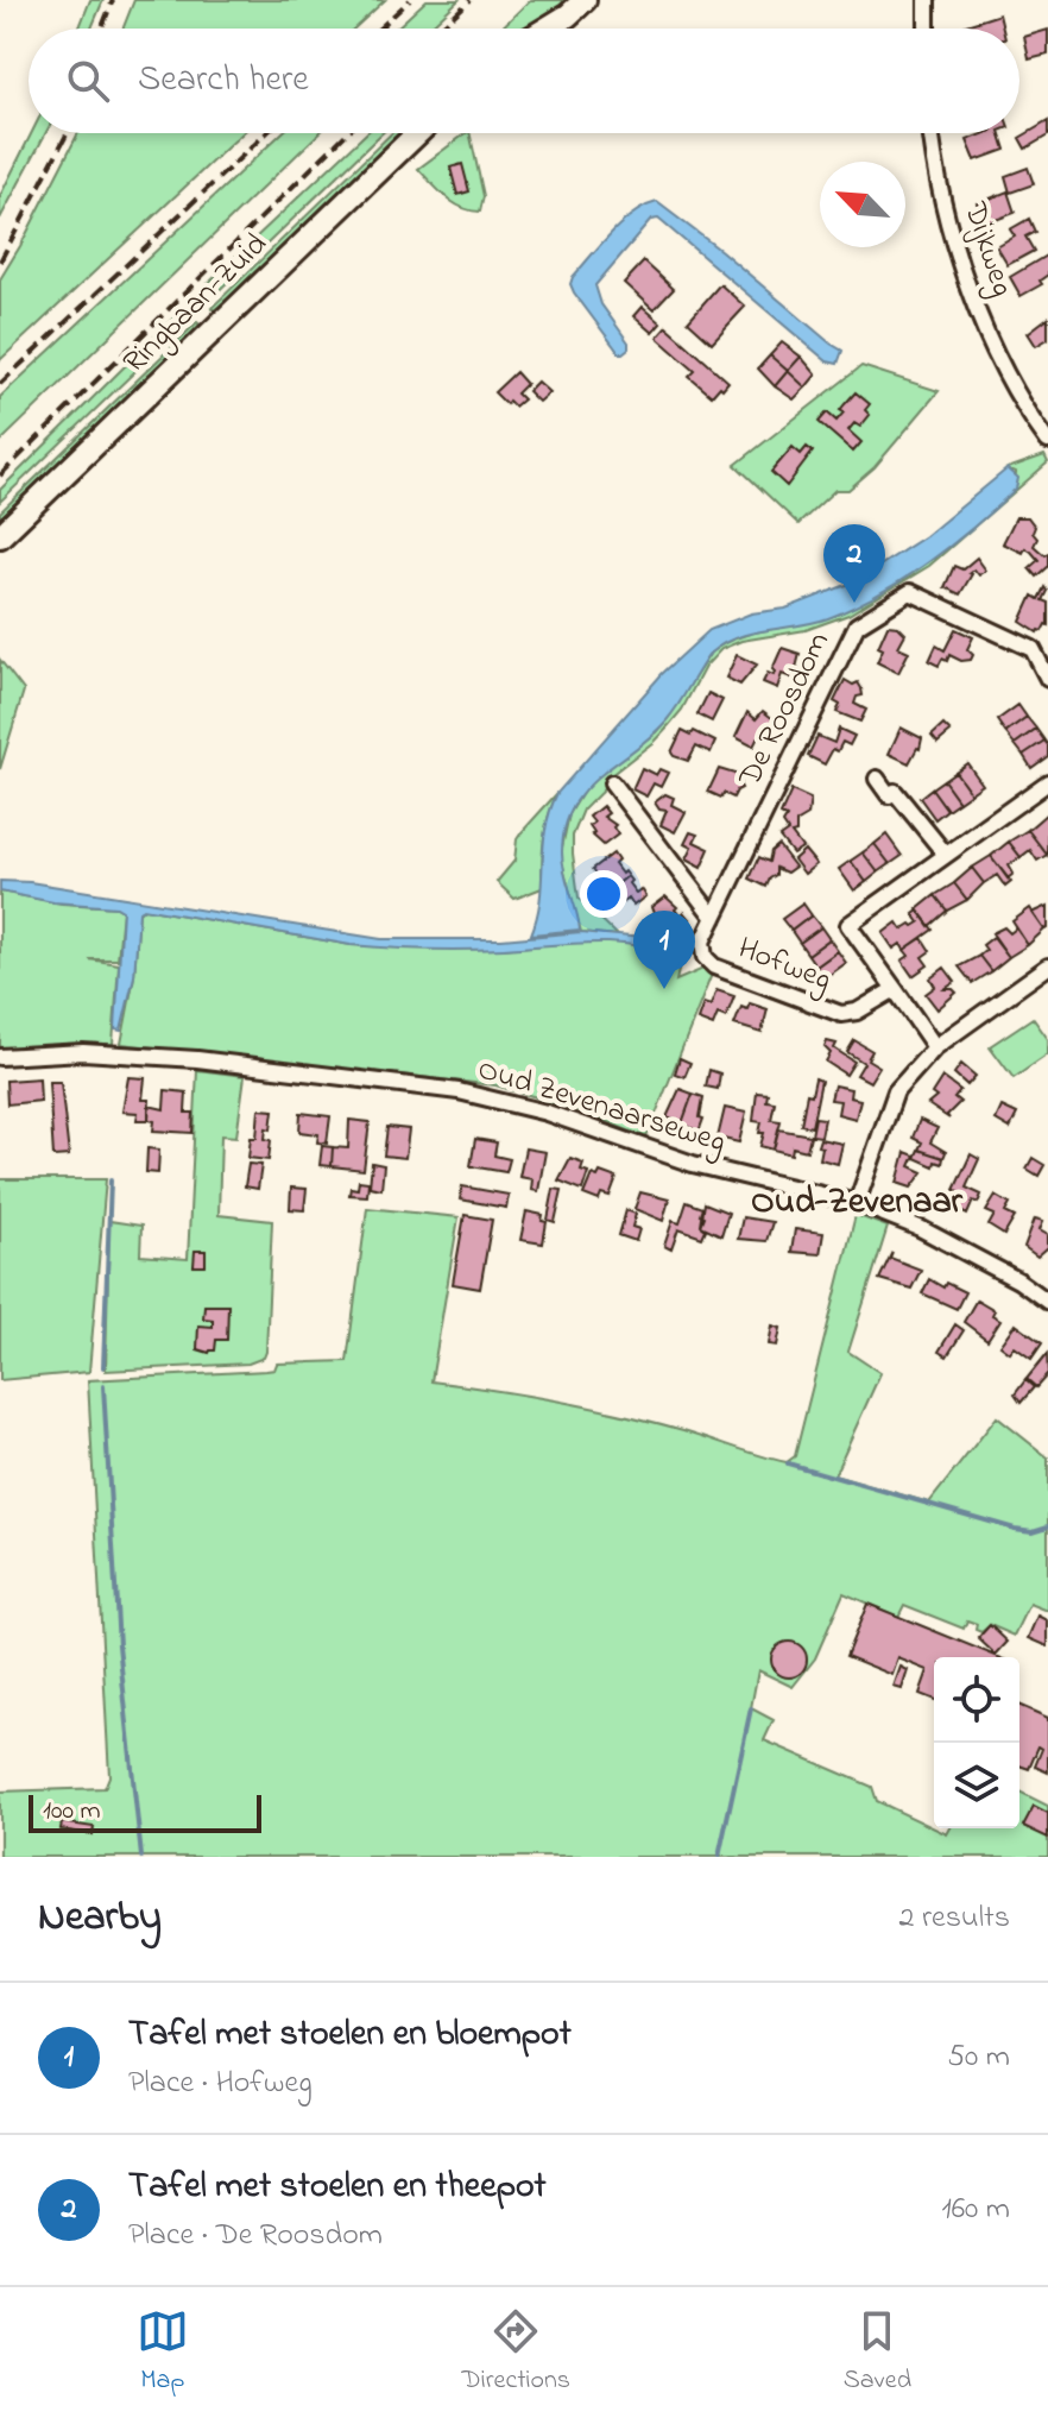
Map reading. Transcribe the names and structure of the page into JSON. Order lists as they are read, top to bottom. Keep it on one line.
{"streets":{"street":["Dijkweg","Ringbaan-Zuid","De Roosdom","Hofweg","Oud Zevenaarseweg"]},"crossings":[["De Roosdom","Hofweg"]],"districts":["Oud-Zevenaar"],"scale_bar":"100 m","north":"top left","page":{"search":"Search here","pins":["2","1"],"scale":"100 m","heading":["Nearby","2 results"],"list":[{"mark":"1","name":"Tafel met stoelen en bloempot","note":"Place · Hofweg","value":"50 m"},{"mark":"2","name":"Tafel met stoelen en theepot","note":"Place · De Roosdom","value":"160 m"}],"nav":["Map","Directions","Saved"]}}
